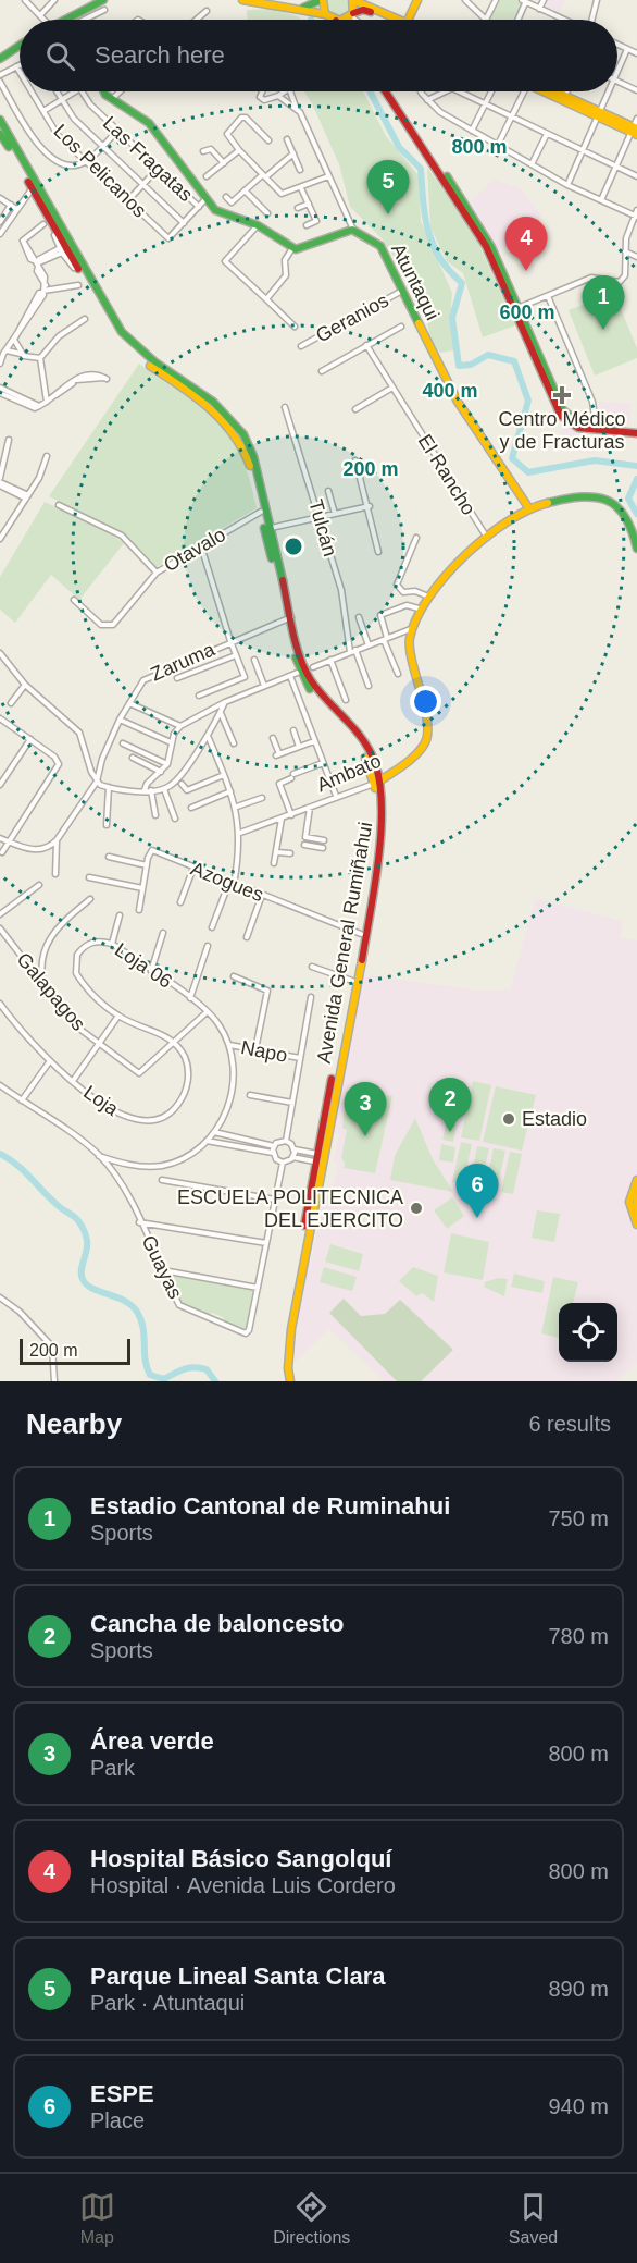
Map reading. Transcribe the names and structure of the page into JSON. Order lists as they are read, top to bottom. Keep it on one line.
{"streets":{"main road":["Atuntaqui","Ambato","Avenida General Rumiñahui"],"street":["Las Fragatas","Los Pelicanos","Geranios","El Rancho","Tulcán","Otavalo","Zaruma","Azogues","Loja 06","Galapagos","Napo","Loja","Guayas"]},"crossings":[["Atuntaqui","Geranios"],["Atuntaqui","Ambato"],["El Rancho","Ambato"],["Otavalo","Avenida General Rumiñahui"],["Zaruma","Avenida General Rumiñahui"],["Ambato","Avenida General Rumiñahui"],["Azogues","Avenida General Rumiñahui"],["Loja 06","Napo"],["Galapagos","Loja"]],"places":{"health":["Centro Médico y de Fracturas"],"other":["Estadio","ESCUELA POLITECNICA DEL EJERCITO"]},"scale_bar":"200 m","page":{"search":"Search here","pins":["5","4","1","2","3","6"],"scale":"200 m","heading":["Nearby","6 results"],"list":[{"mark":"1","name":"Estadio Cantonal de Ruminahui","note":"Sports","value":"750 m"},{"mark":"2","name":"Cancha de baloncesto","note":"Sports","value":"780 m"},{"mark":"3","name":"Área verde","note":"Park","value":"800 m"},{"mark":"4","name":"Hospital Básico Sangolquí","note":"Hospital · Avenida Luis Cordero","value":"800 m"},{"mark":"5","name":"Parque Lineal Santa Clara","note":"Park · Atuntaqui","value":"890 m"},{"mark":"6","name":"ESPE","note":"Place","value":"940 m"}],"nav":["Map","Directions","Saved"]},"rings":["800 m","600 m","400 m","200 m"]}
